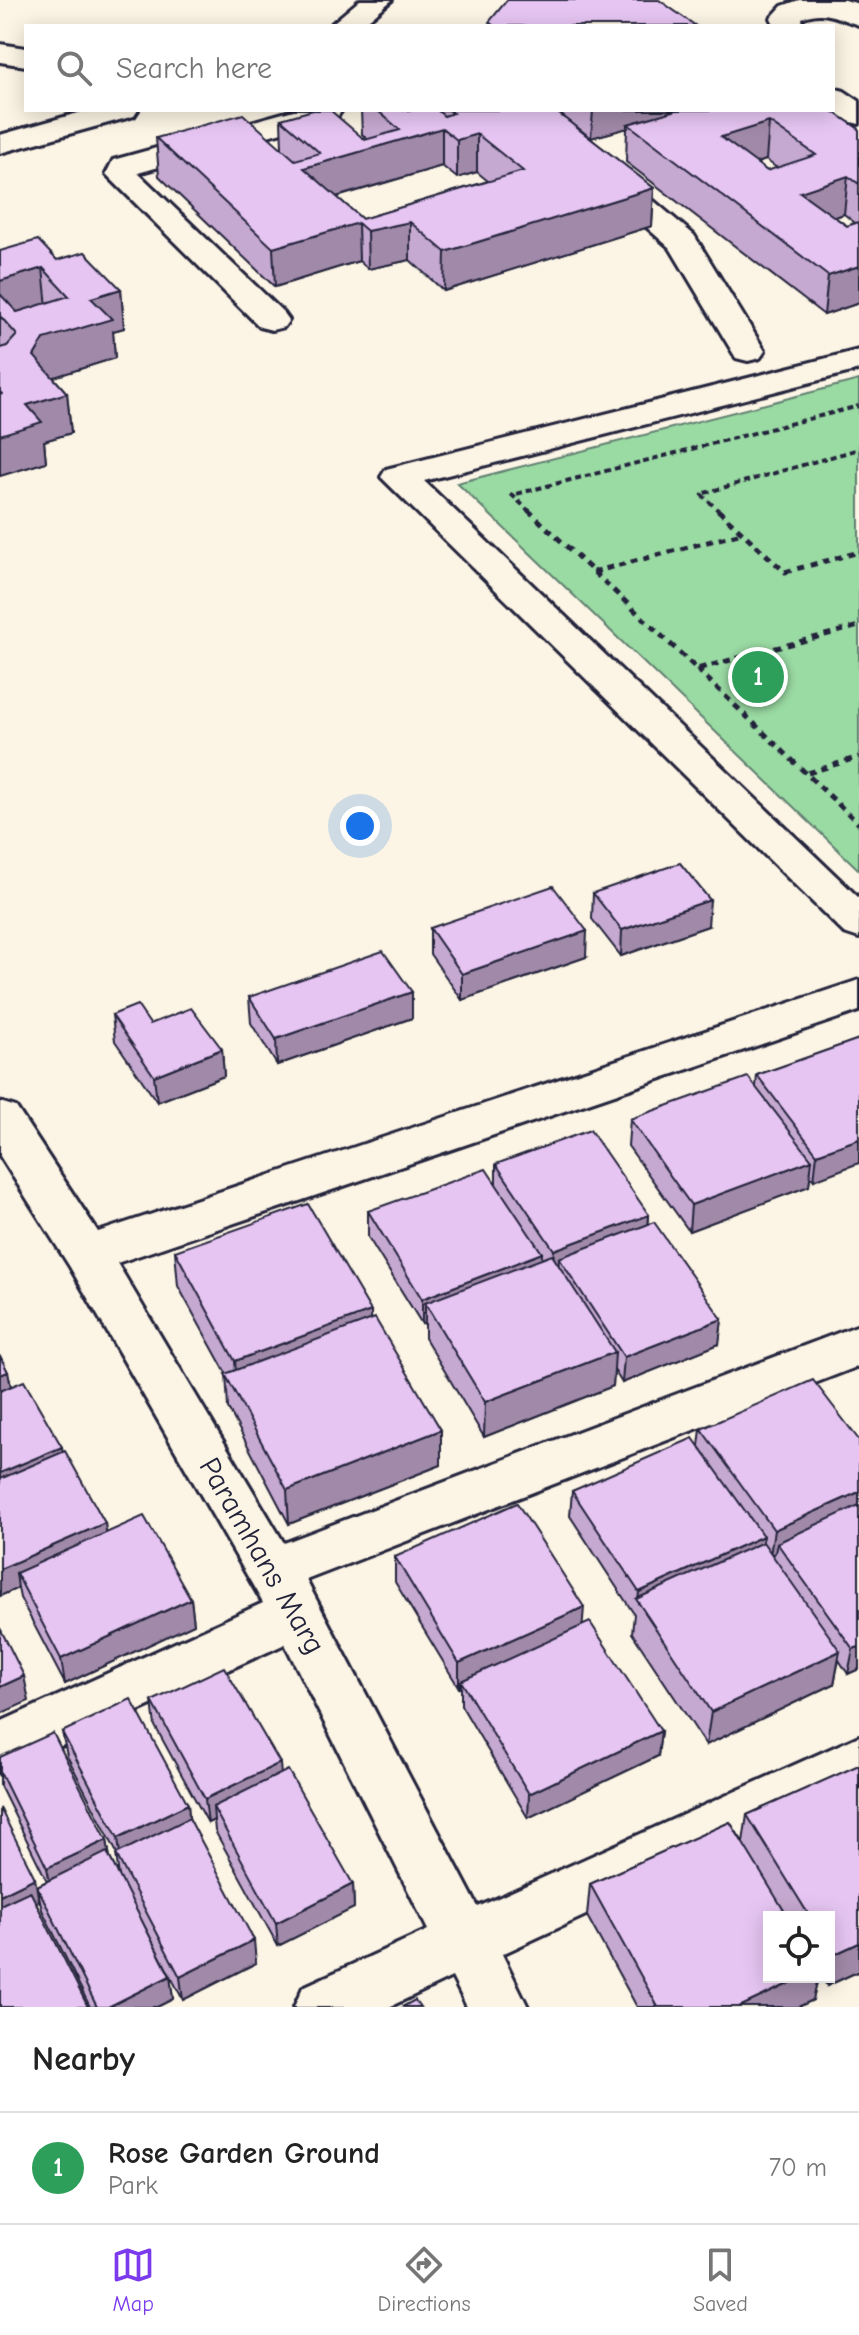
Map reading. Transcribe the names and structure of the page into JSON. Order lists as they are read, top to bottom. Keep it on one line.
{"streets":{"street":["Paramhans Marg"]},"page":{"search":"Search here","pins":"1","heading":"Nearby","list":[{"mark":"1","name":"Rose Garden Ground","note":"Park","value":"70 m"}],"nav":["Map","Directions","Saved"]}}
